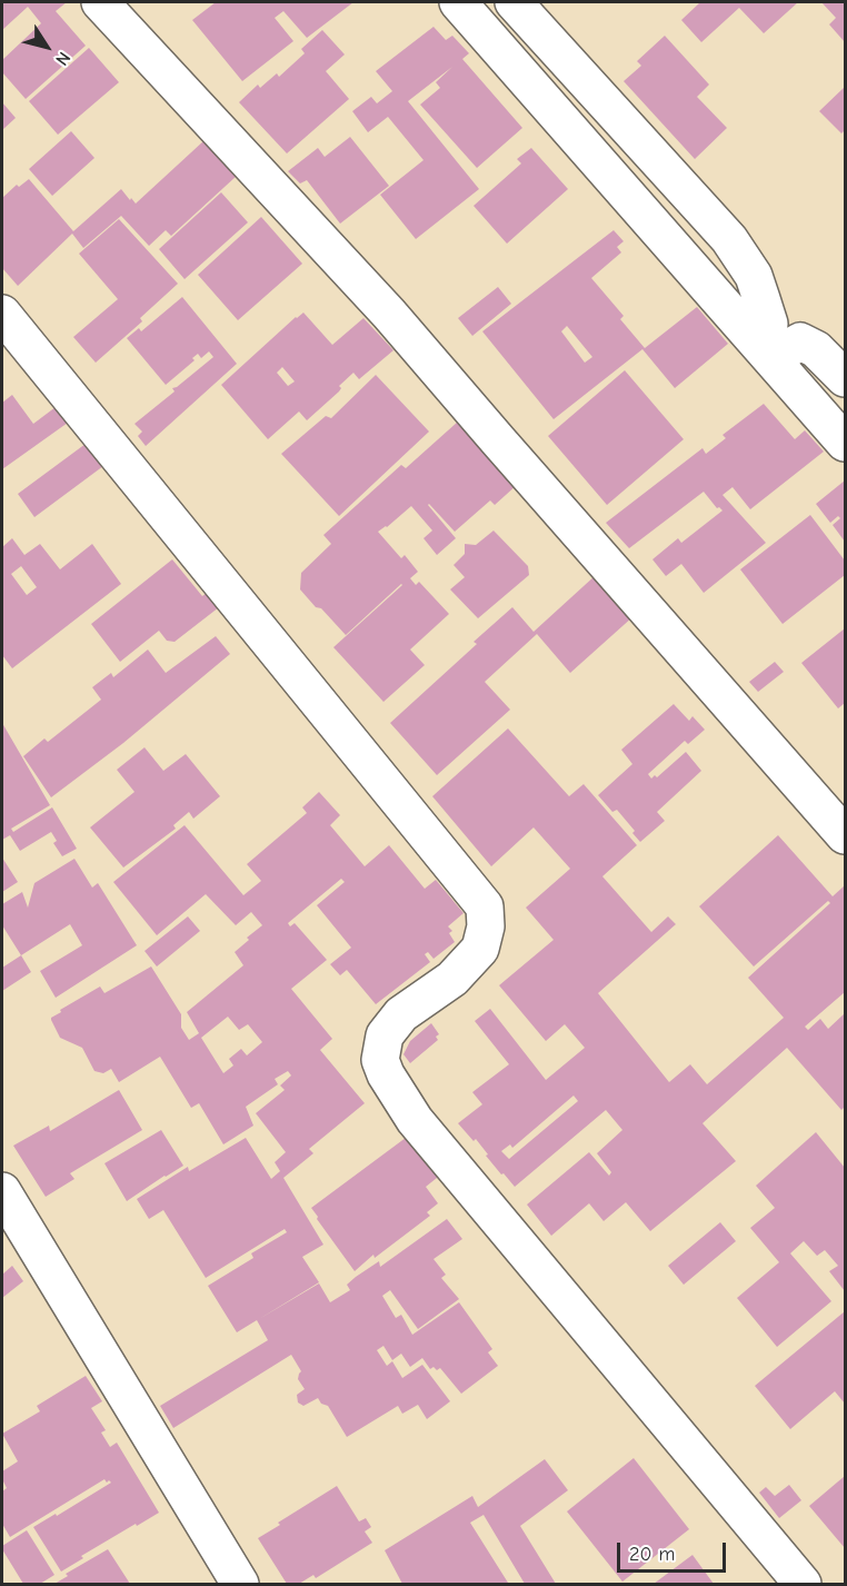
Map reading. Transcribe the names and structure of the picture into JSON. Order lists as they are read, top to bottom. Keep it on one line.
{"scale_bar":"20 m","north":"bottom right"}
